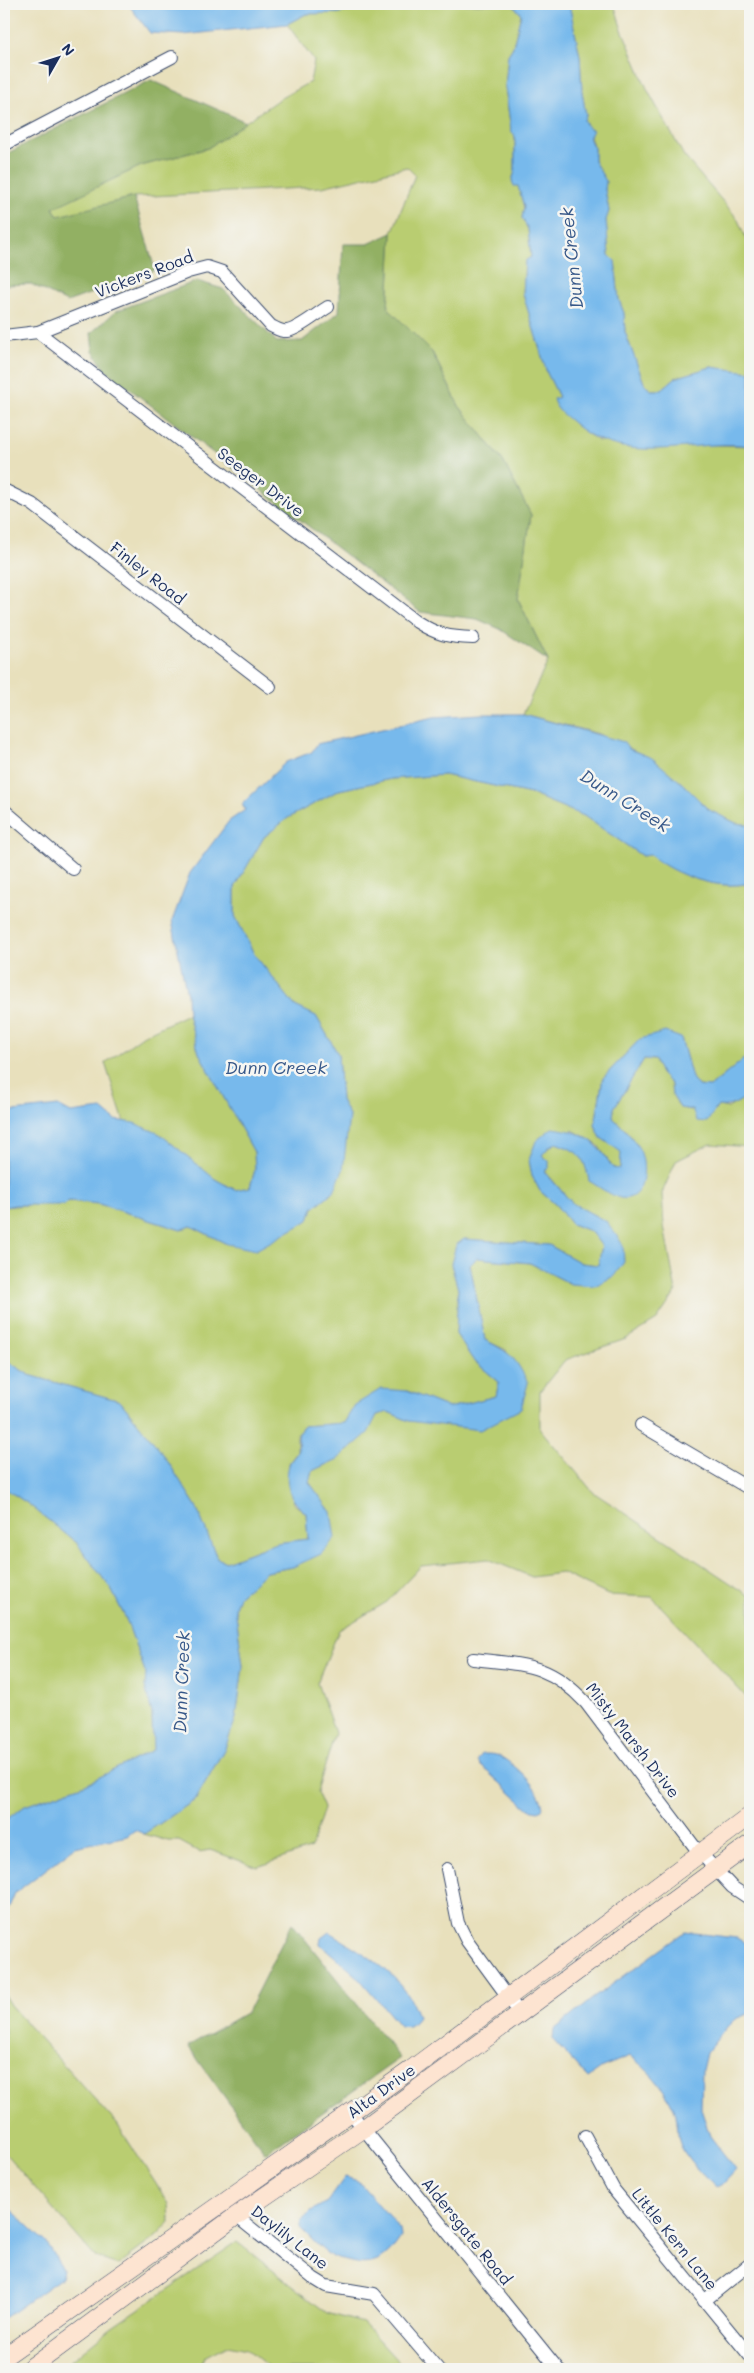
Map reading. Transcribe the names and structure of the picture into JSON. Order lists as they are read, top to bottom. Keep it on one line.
{"streets":{"street":["Vickers Road","Seeger Drive","Finley Road","Misty Marsh Drive","Alta Drive","Aldersgate Road","Daylily Lane","Little Kern Lane"]},"crossings":[["Vickers Road","Seeger Drive"],["Misty Marsh Drive","Alta Drive"],["Alta Drive","Aldersgate Road"],["Alta Drive","Daylily Lane"]],"water":["Dunn Creek"],"north":"top right"}
